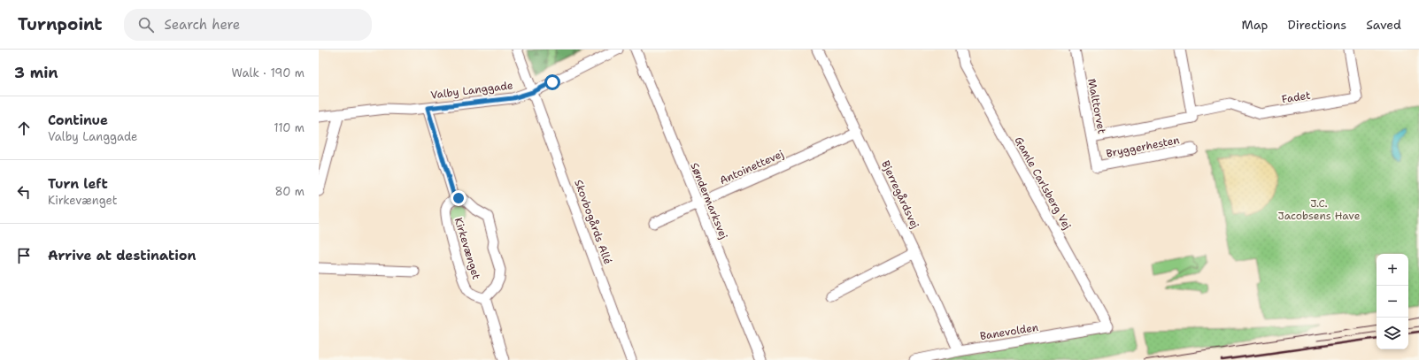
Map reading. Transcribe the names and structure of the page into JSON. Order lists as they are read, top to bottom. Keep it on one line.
{"streets":{"street":["Valby Langgade","Fadet","Malttorvet","Bryggerhesten","Antoinettevej","Gamle Carlsberg Vej","Bjerregårdsvej","Søndermarksvej","Skovbogårds Allé","Kirkevænget","Banevolden"]},"crossings":[["Valby Langgade","Skovbogårds Allé"],["Fadet","Malttorvet"],["Malttorvet","Bryggerhesten"],["Antoinettevej","Bjerregårdsvej"],["Antoinettevej","Søndermarksvej"],["Gamle Carlsberg Vej","Banevolden"],["Bjerregårdsvej","Banevolden"]],"parks":["J.C. Jacobsens Have"],"page":{"header":"Turnpoint","search":"Search here","nav":["Map","Directions","Saved"],"heading":["3 min","Walk · 190 m"],"list":[["Continue","Valby Langgade","110 m"],["Turn left","Kirkevænget","80 m"],"Arrive at destination"],"map_buttons":["+","−"]}}
